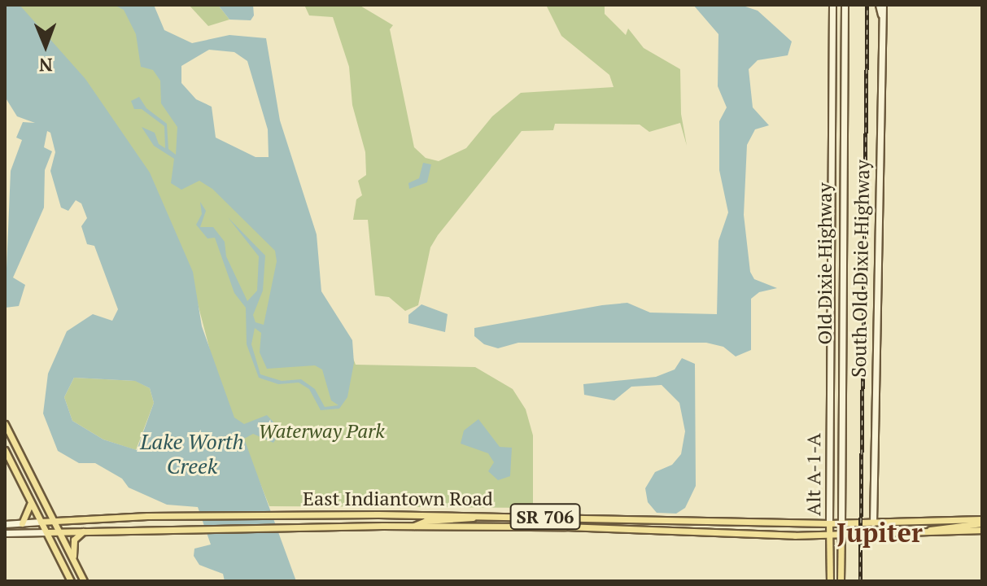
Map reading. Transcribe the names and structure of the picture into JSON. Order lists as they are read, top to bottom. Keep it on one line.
{"streets":{"main road":["Old Dixie Highway","South Old Dixie Highway","Alt A-1-A","East Indiantown Road","SR 706"]},"crossings":[["Old Dixie Highway","Alt A-1-A"],["Old Dixie Highway","SR 706"],["South Old Dixie Highway","SR 706"],["Alt A-1-A","East Indiantown Road"],["Alt A-1-A","SR 706"],["East Indiantown Road","SR 706"]],"districts":["Jupiter"],"water":["Lake Worth Creek"],"parks":["Waterway Park"],"north":"bottom"}
